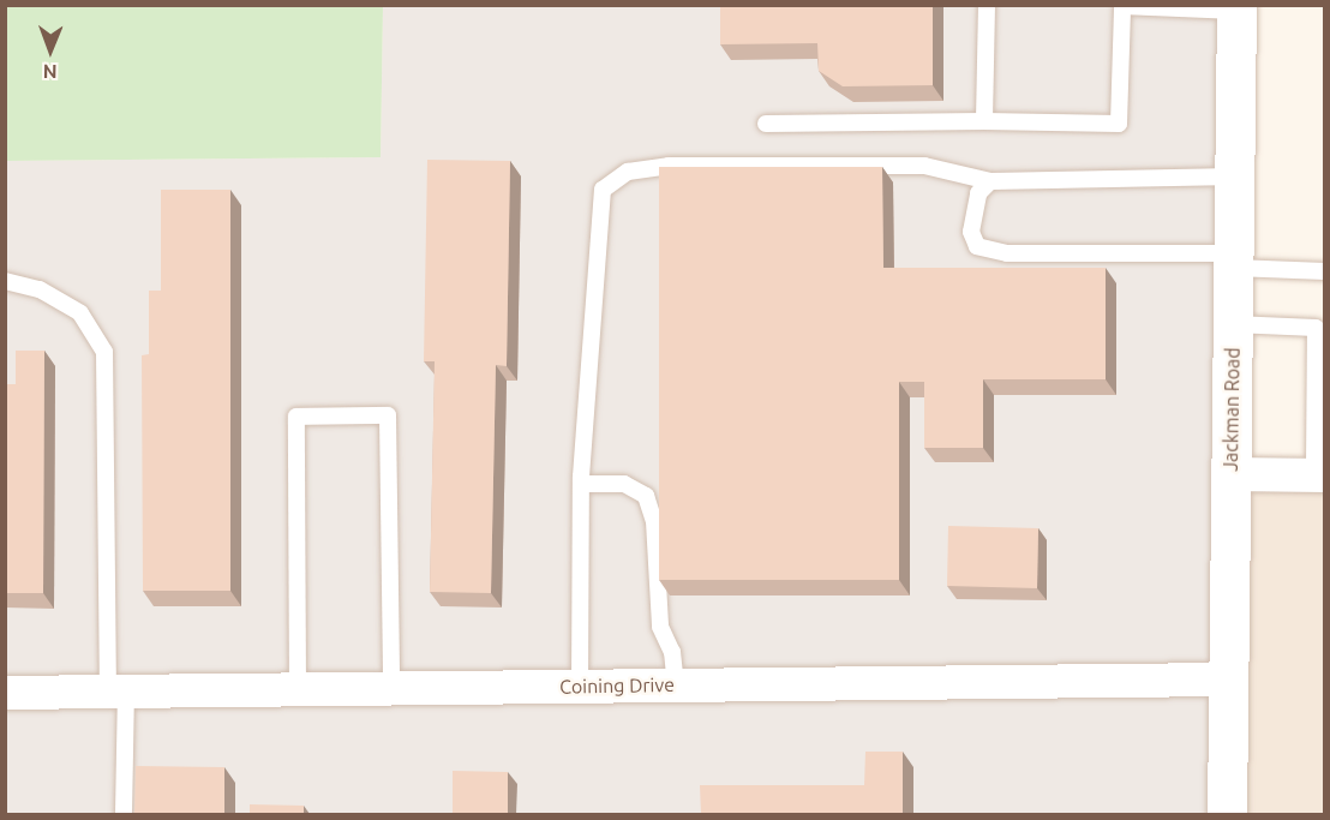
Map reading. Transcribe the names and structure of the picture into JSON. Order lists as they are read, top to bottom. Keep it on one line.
{"streets":{"main road":["Jackman Road"],"street":["Coining Drive"]},"crossings":[["Jackman Road","Coining Drive"]],"north":"bottom"}
